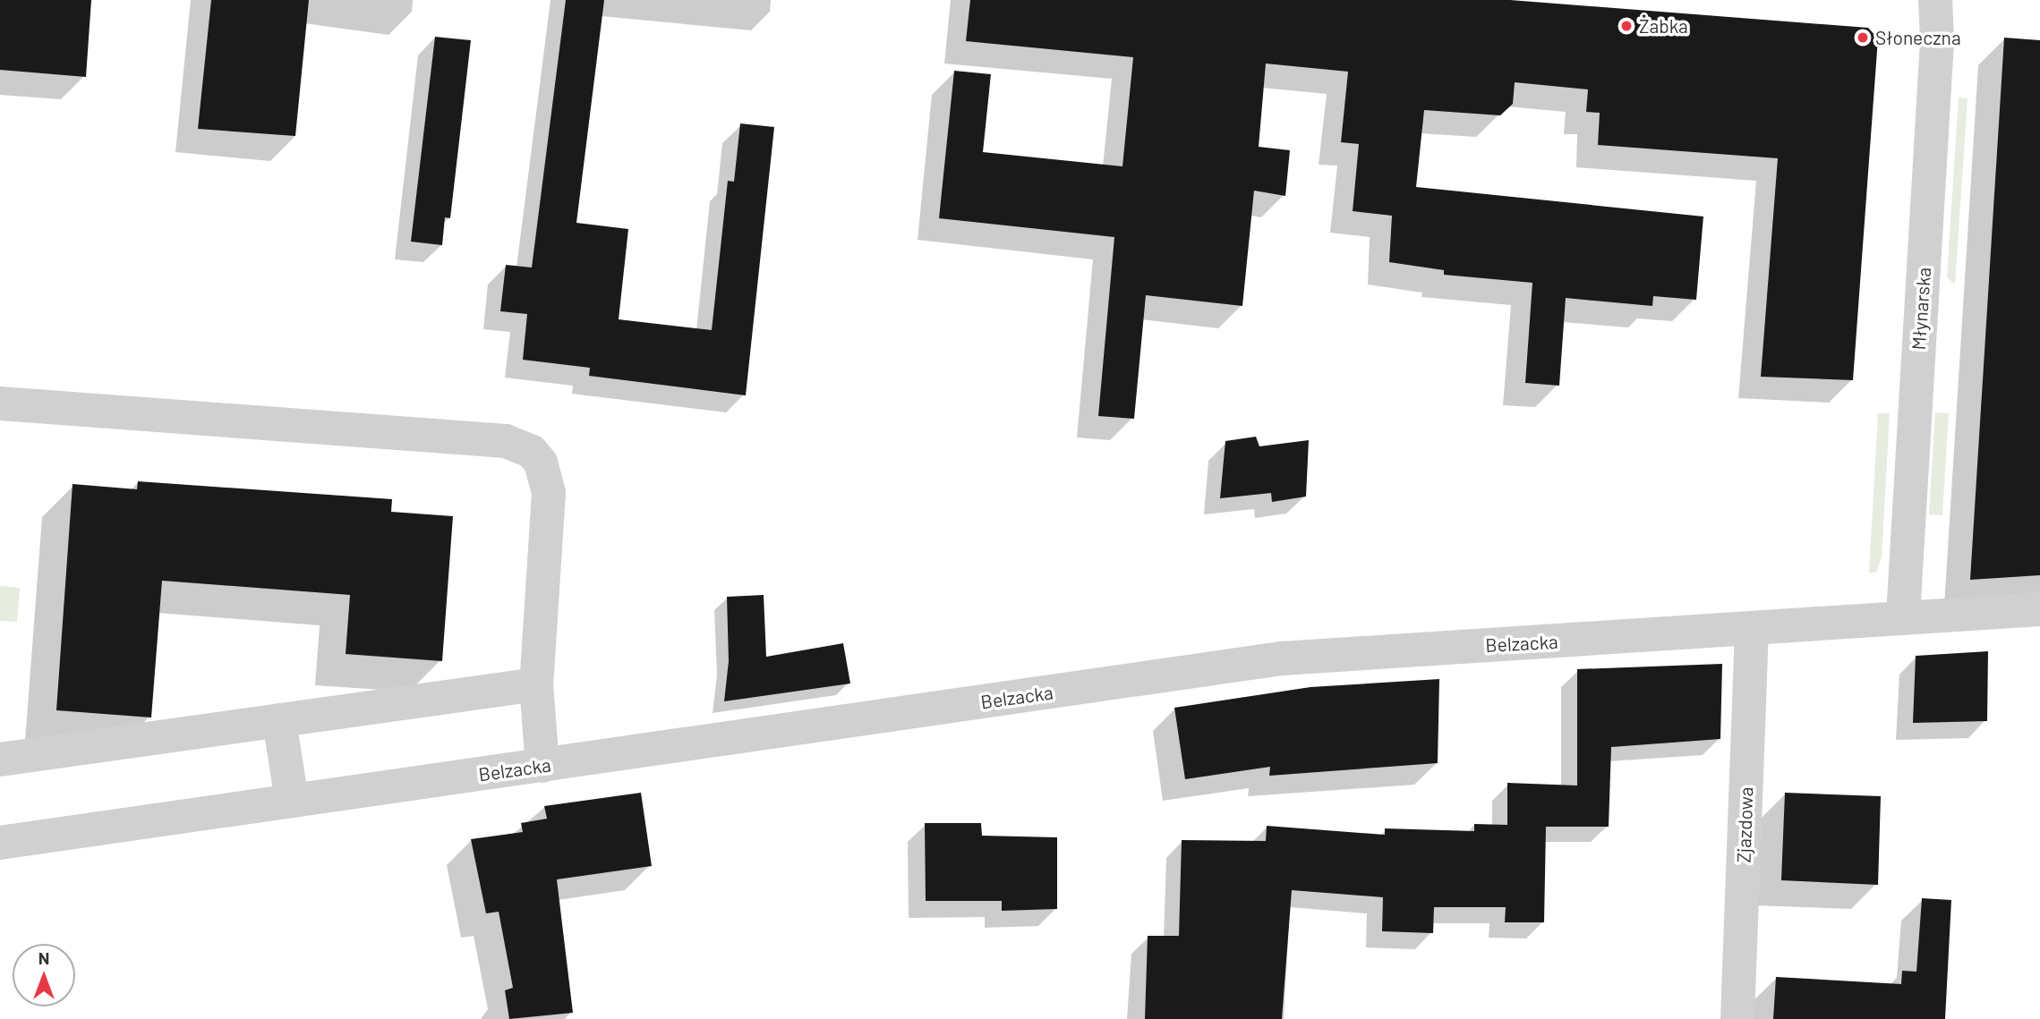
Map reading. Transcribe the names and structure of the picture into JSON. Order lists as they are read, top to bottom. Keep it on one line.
{"streets":{"street":["Młynarska","Belzacka","Zjazdowa"]},"crossings":[["Młynarska","Belzacka"],["Belzacka","Zjazdowa"]],"places":["Żabka","Słoneczna"],"north":"top"}
